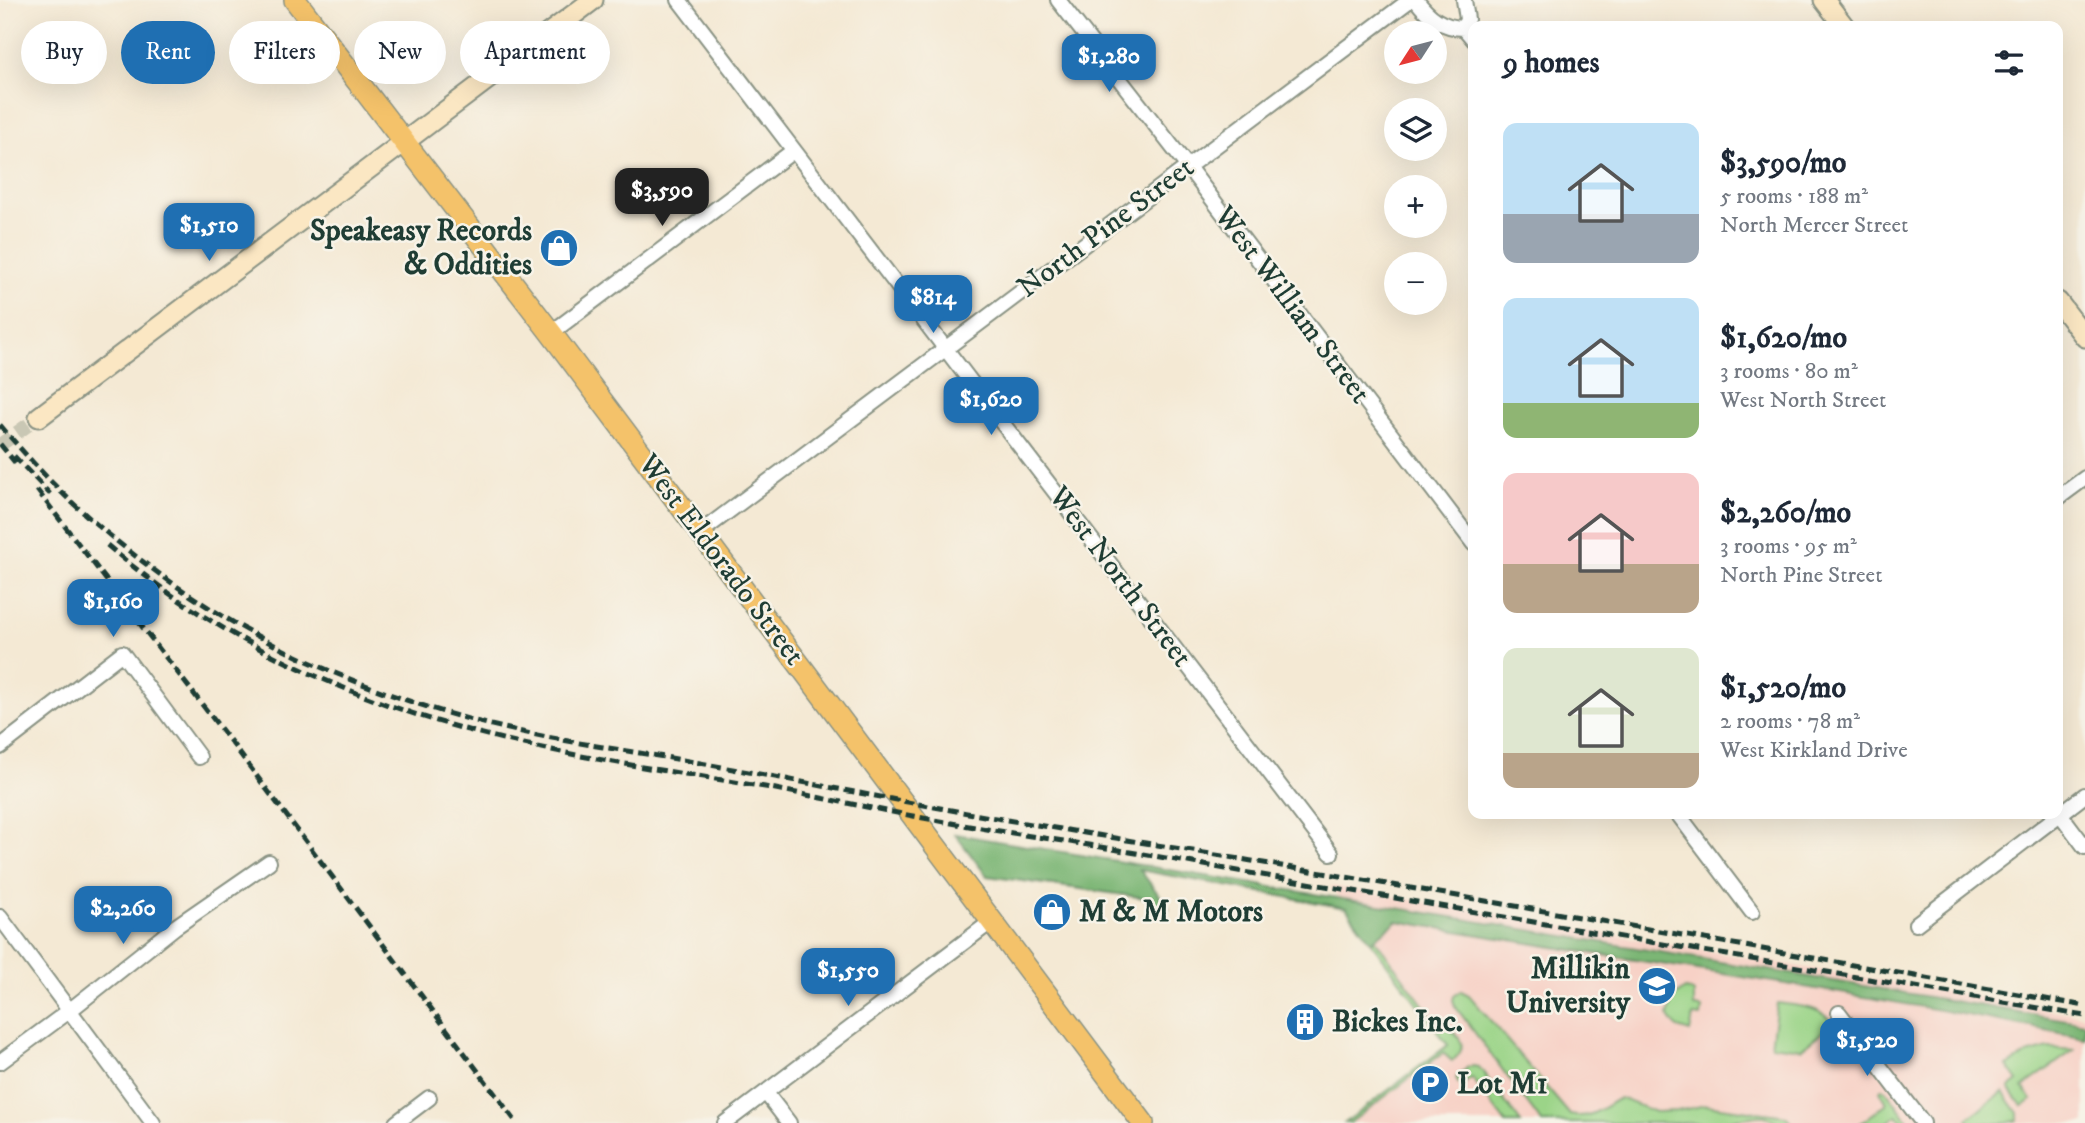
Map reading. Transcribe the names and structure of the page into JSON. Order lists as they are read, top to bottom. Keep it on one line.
{"streets":{"main road":["West Eldorado Street"],"street":["North Pine Street","West William Street","West North Street"]},"crossings":[["North Pine Street","West William Street"],["North Pine Street","West Eldorado Street"],["North Pine Street","West North Street"]],"places":{"shop":["Speakeasy Records & Oddities","M & M Motors"],"school or university":["Millikin University"],"building":["Bickes Inc."],"parking":["Lot M1"]},"north":"bottom left","page":{"map_buttons":["+","−"],"chip":["Buy","Rent","Filters","New","Apartment"],"heading":"9 homes","price":["$1,280","$3,590","$1,510","$814","$1,620","$1,160","$2,260","$1,550","$1,520"],"list":[{"name":"$3,590/mo","note":"5 rooms · 188 m² · North Mercer Street"},{"name":"$1,620/mo","note":"3 rooms · 80 m² · West North Street"},{"name":"$2,260/mo","note":"3 rooms · 95 m² · North Pine Street"},{"name":"$1,520/mo","note":"2 rooms · 78 m² · West Kirkland Drive"}]}}
